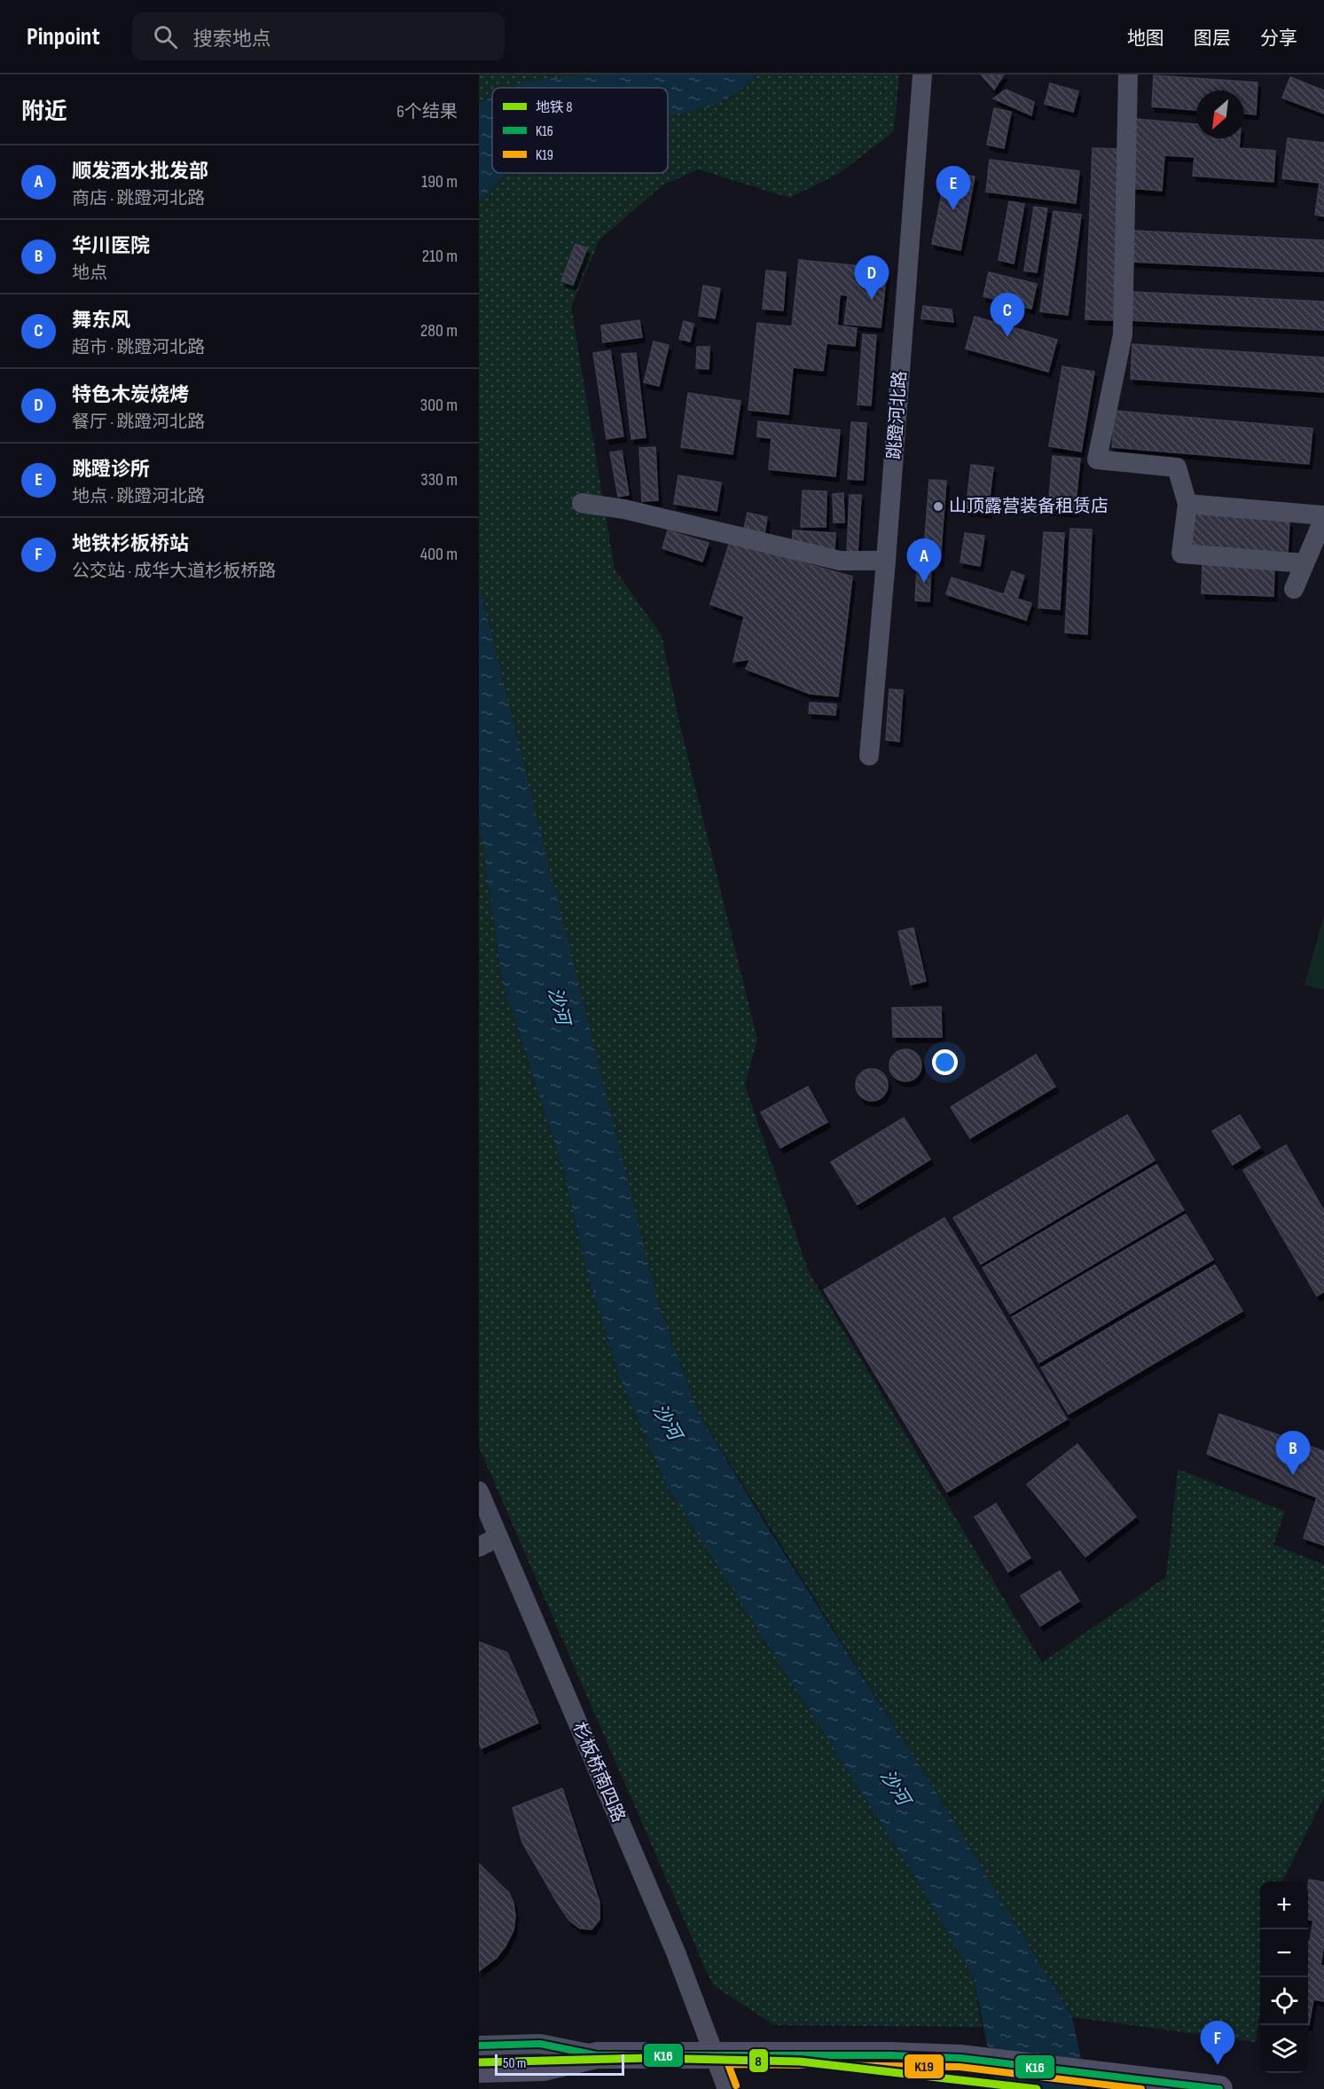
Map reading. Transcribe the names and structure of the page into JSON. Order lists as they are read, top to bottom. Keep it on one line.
{"streets":{"street":["跳蹬河北路","杉板桥南四路"]},"water":["沙河"],"places":["山顶露营装备租赁店"],"lines":["transit line K16","metro line 8","transit line K19"],"legend":["地铁 8","K16","K19"],"scale_bar":"50 m","north":"bottom left","page":{"header":"Pinpoint","search":"搜索地点","nav":["地图","图层","分享"],"heading":["附近","6个结果"],"list":[{"mark":"A","name":"顺发酒水批发部","note":"商店 · 跳蹬河北路","value":"190 m"},{"mark":"B","name":"华川医院","note":"地点","value":"210 m"},{"mark":"C","name":"舞东风","note":"超市 · 跳蹬河北路","value":"280 m"},{"mark":"D","name":"特色木炭烧烤","note":"餐厅 · 跳蹬河北路","value":"300 m"},{"mark":"E","name":"跳蹬诊所","note":"地点 · 跳蹬河北路","value":"330 m"},{"mark":"F","name":"地铁杉板桥站","note":"公交站 · 成华大道杉板桥路","value":"400 m"}],"pins":["E","D","C","A","B","F"],"map_buttons":["+","−"],"scale":"50 m"}}
